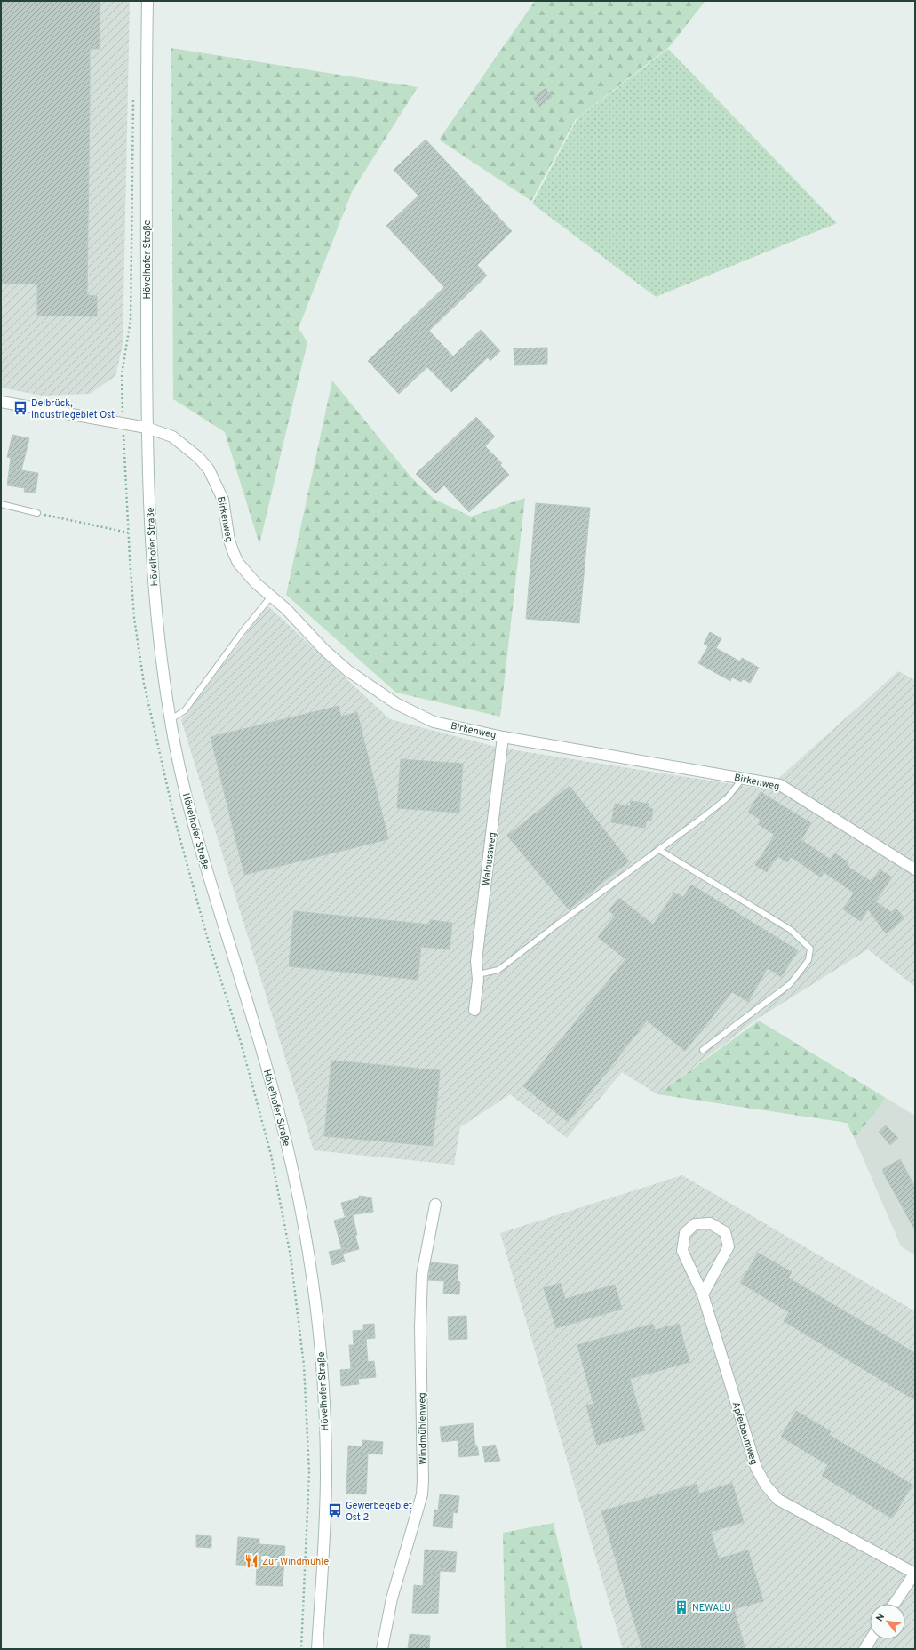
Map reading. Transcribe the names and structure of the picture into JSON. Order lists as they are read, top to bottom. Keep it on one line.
{"streets":{"street":["Hövelhofer Straße","Birkenweg","Walnussweg","Windmühlenweg","Apfelbaumweg"]},"crossings":[["Hövelhofer Straße","Birkenweg"],["Birkenweg","Walnussweg"]],"places":{"bus stop":["Delbrück, Industriegebiet Ost","Gewerbegebiet Ost 2"],"restaurant":["Zur Windmühle"],"building":["NEWALU"]},"north":"top left"}
